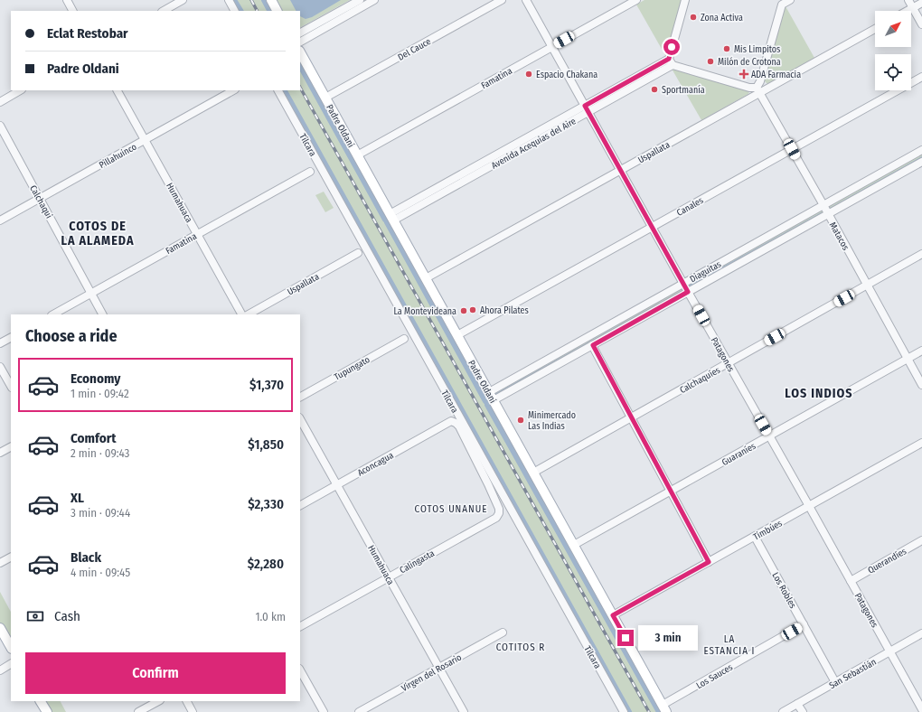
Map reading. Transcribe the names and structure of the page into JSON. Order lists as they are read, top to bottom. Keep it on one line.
{"streets":{"main road":["Padre Oldani"],"street":["Del Cauce","Famatina","Avenida Acequias del Aire","Tilcara","Uspallata","Pillahuinco","Calchaqui","Humahuaca","Canales","Matacos","Diaguitas","Patagones","Tupungato","Calchaquíes","Guaraníes","Aconcagua","Timbúes","Querandíes","Calingasta","Los Robles","Virgen del Rosario","San Sebastián","Los Sauces"]},"crossings":[["Del Cauce","Padre Oldani"],["Famatina","Padre Oldani"],["Famatina","Calchaqui"],["Famatina","Humahuaca"],["Famatina","Patagones"],["Padre Oldani","Avenida Acequias del Aire"],["Padre Oldani","Uspallata"],["Padre Oldani","Canales"],["Padre Oldani","Diaguitas"],["Padre Oldani","Calchaquíes"],["Padre Oldani","Guaraníes"],["Padre Oldani","Timbúes"],["Padre Oldani","Los Sauces"],["Avenida Acequias del Aire","Patagones"],["Tilcara","Aconcagua"],["Tilcara","Calingasta"],["Uspallata","Matacos"],["Uspallata","Patagones"],["Pillahuinco","Calchaqui"],["Pillahuinco","Humahuaca"],["Humahuaca","Aconcagua"],["Humahuaca","Calingasta"],["Humahuaca","Virgen del Rosario"],["Canales","Matacos"],["Canales","Patagones"],["Matacos","Diaguitas"],["Matacos","Calchaquíes"],["Matacos","Guaraníes"],["Diaguitas","Patagones"],["Patagones","Calchaquíes"],["Patagones","Guaraníes"],["Patagones","Timbúes"],["Patagones","Querandíes"],["Patagones","San Sebastián"],["Timbúes","Los Robles"],["Los Robles","San Sebastián"],["Los Robles","Los Sauces"]],"districts":["COTOS DE LA ALAMEDA","LOS INDIOS","COTOS UNANUE","LA ESTANCIA I","COTITOS R"],"places":{"other":["Zona Activa","Mis Limpitos","Milón de Crotona","Espacio Chakana","Sportmanía","Ahora Pilates","La Montevideana","Minimercado Las Indias"],"health":["ADA Farmacia"]},"north":"top right","page":{"banner":["Eclat Restobar","Padre Oldani"],"heading":"Choose a ride","list":[{"name":"Economy","note":"1 min · 09:42","value":"$1,370"},{"name":"Comfort","note":"2 min · 09:43","value":"$1,850"},{"name":"XL","note":"3 min · 09:44","value":"$2,330"},{"name":"Black","note":"4 min · 09:45","value":"$2,280"}],"pay":["Cash","1.0 km"],"bubble":"3 min","buttons":"Confirm"}}
